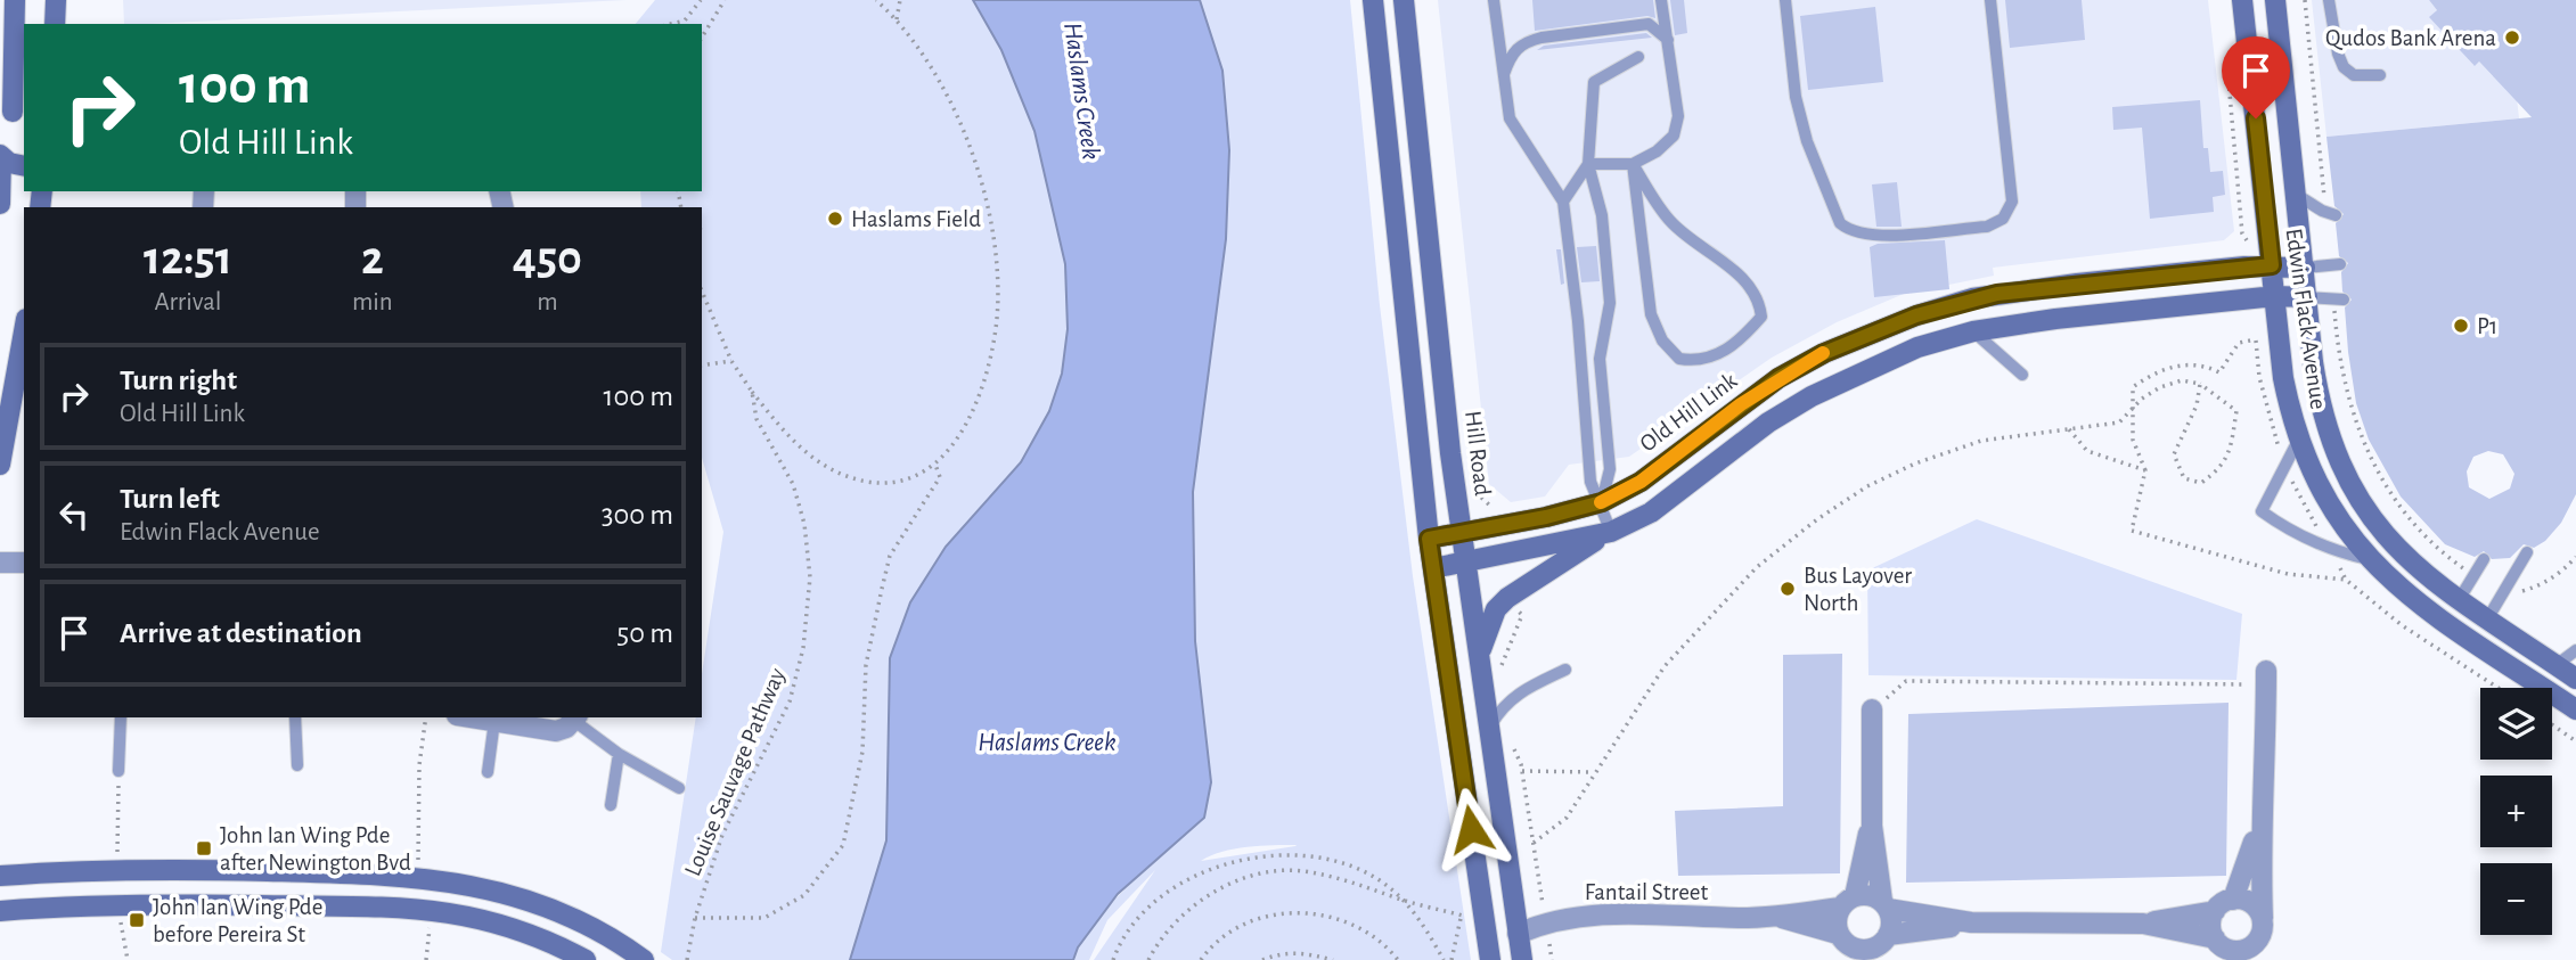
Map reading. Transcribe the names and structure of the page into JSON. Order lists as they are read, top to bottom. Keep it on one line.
{"streets":{"street":["Edwin Flack Avenue","Old Hill Link","Hill Road","Fantail Street"],"path":["Louise Sauvage Pathway"]},"crossings":[["Edwin Flack Avenue","Old Hill Link"],["Old Hill Link","Hill Road"],["Hill Road","Fantail Street"]],"water":["Haslams Creek"],"places":{"other":["Qudos Bank Arena","Haslams Field","P1","Bus Layover North"],"transit":["John Ian Wing Pde after Newington Bvd","John Ian Wing Pde before Pereira St"]},"page":{"turn":["100 m","Old Hill Link"],"eta":["12:51","Arrival","2","min","450","m"],"list":[{"name":"Turn right","note":"Old Hill Link","value":"100 m"},{"name":"Turn left","note":"Edwin Flack Avenue","value":"300 m"},{"name":"Arrive at destination","value":"50 m"}],"map_buttons":["+","−"]}}
